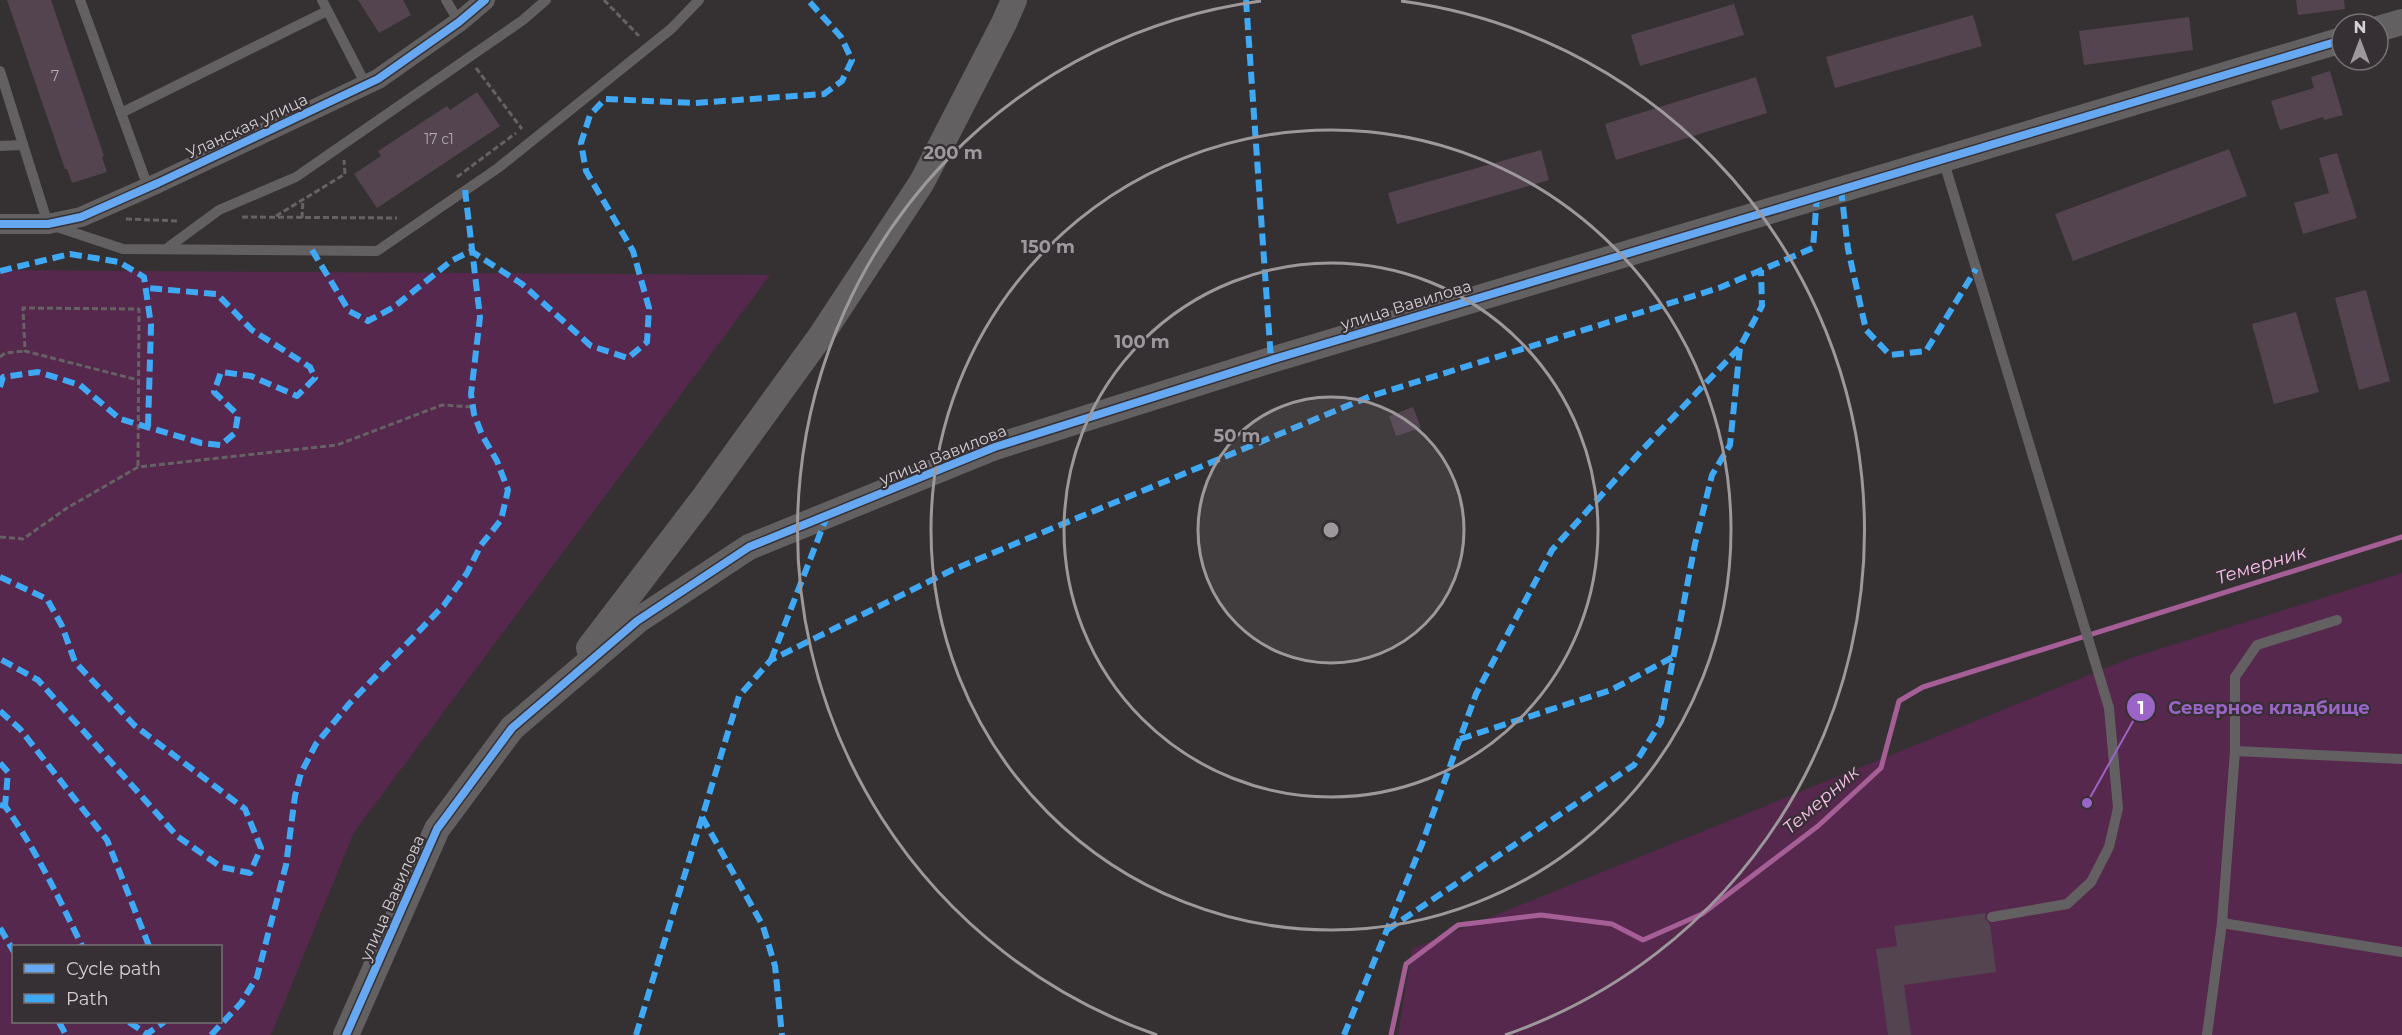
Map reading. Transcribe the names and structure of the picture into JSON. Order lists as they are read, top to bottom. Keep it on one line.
{"streets":{"street":["Уланская улица","улица Вавилова"]},"water":["Темерник"],"places":["Северное кладбище"],"house_numbers":["7","17 с1"],"legend":["Cycle path","Path"],"north":"top","rings":["200 m","150 m","100 m","50 m"]}
